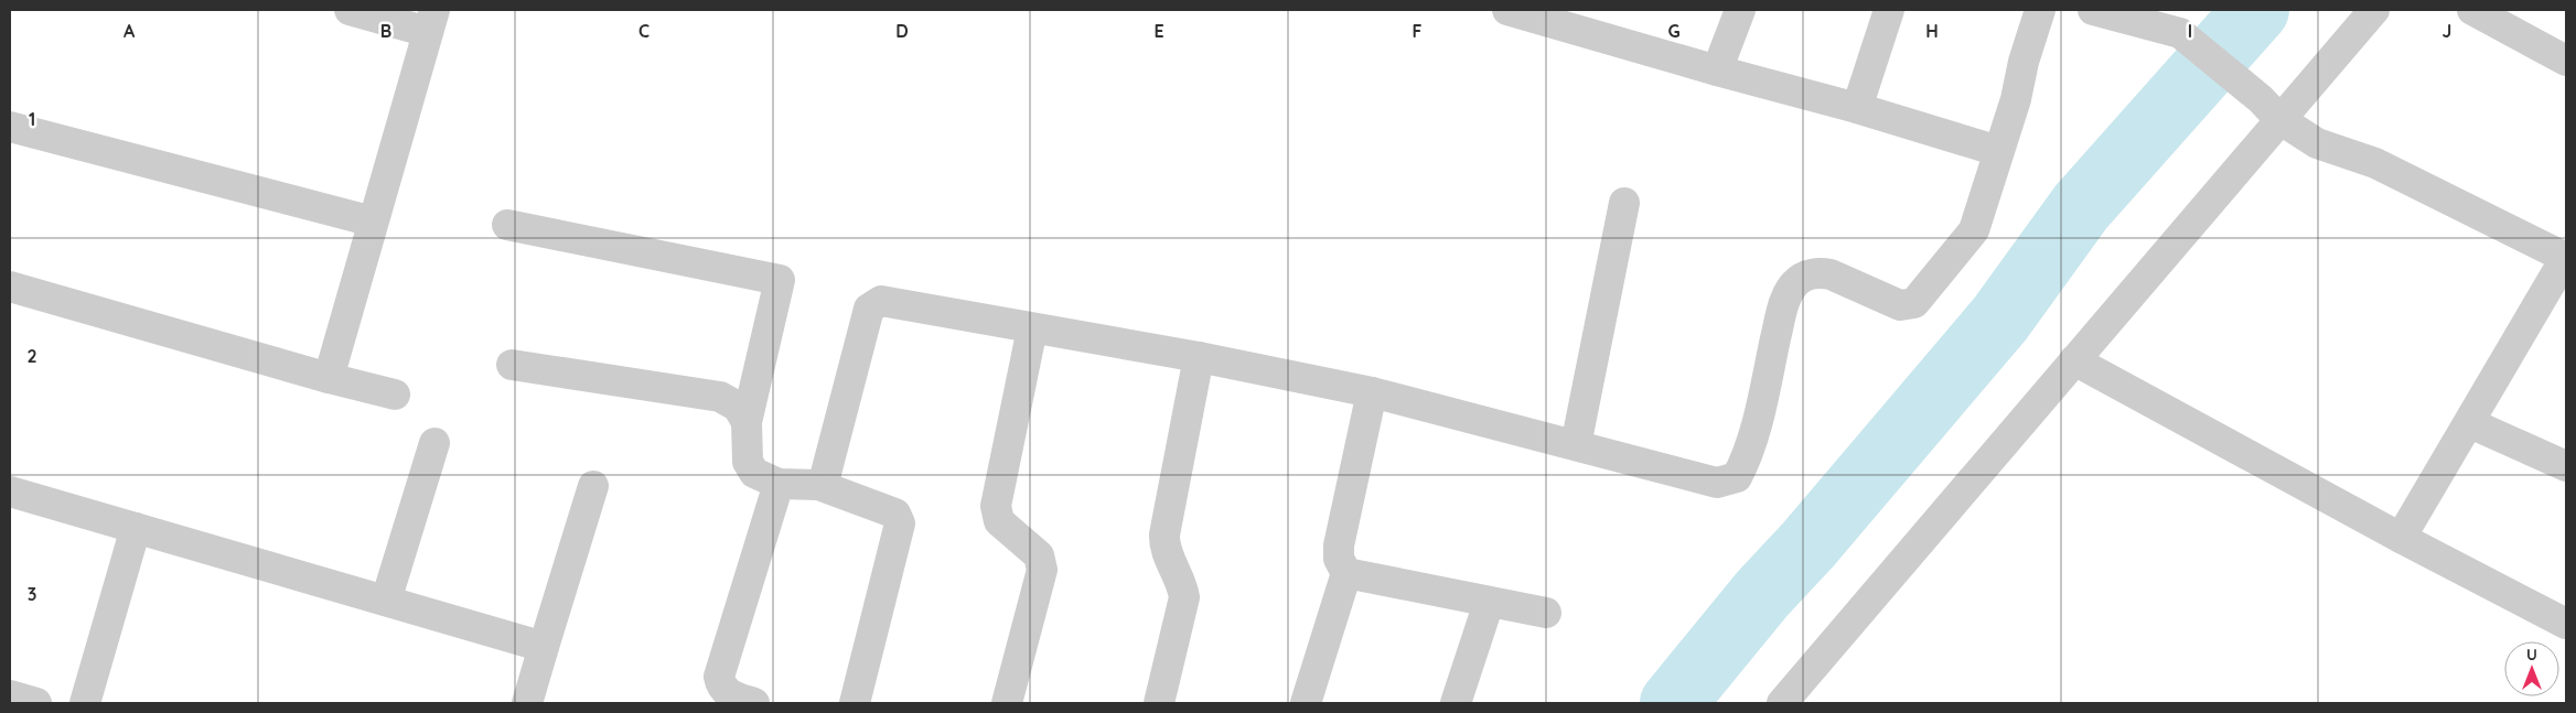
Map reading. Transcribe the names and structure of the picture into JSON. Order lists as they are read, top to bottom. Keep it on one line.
{"north":"top","grid":{"columns":["A","B","C","D","E","F","G","H","I","J"],"rows":["1","2","3"]}}
